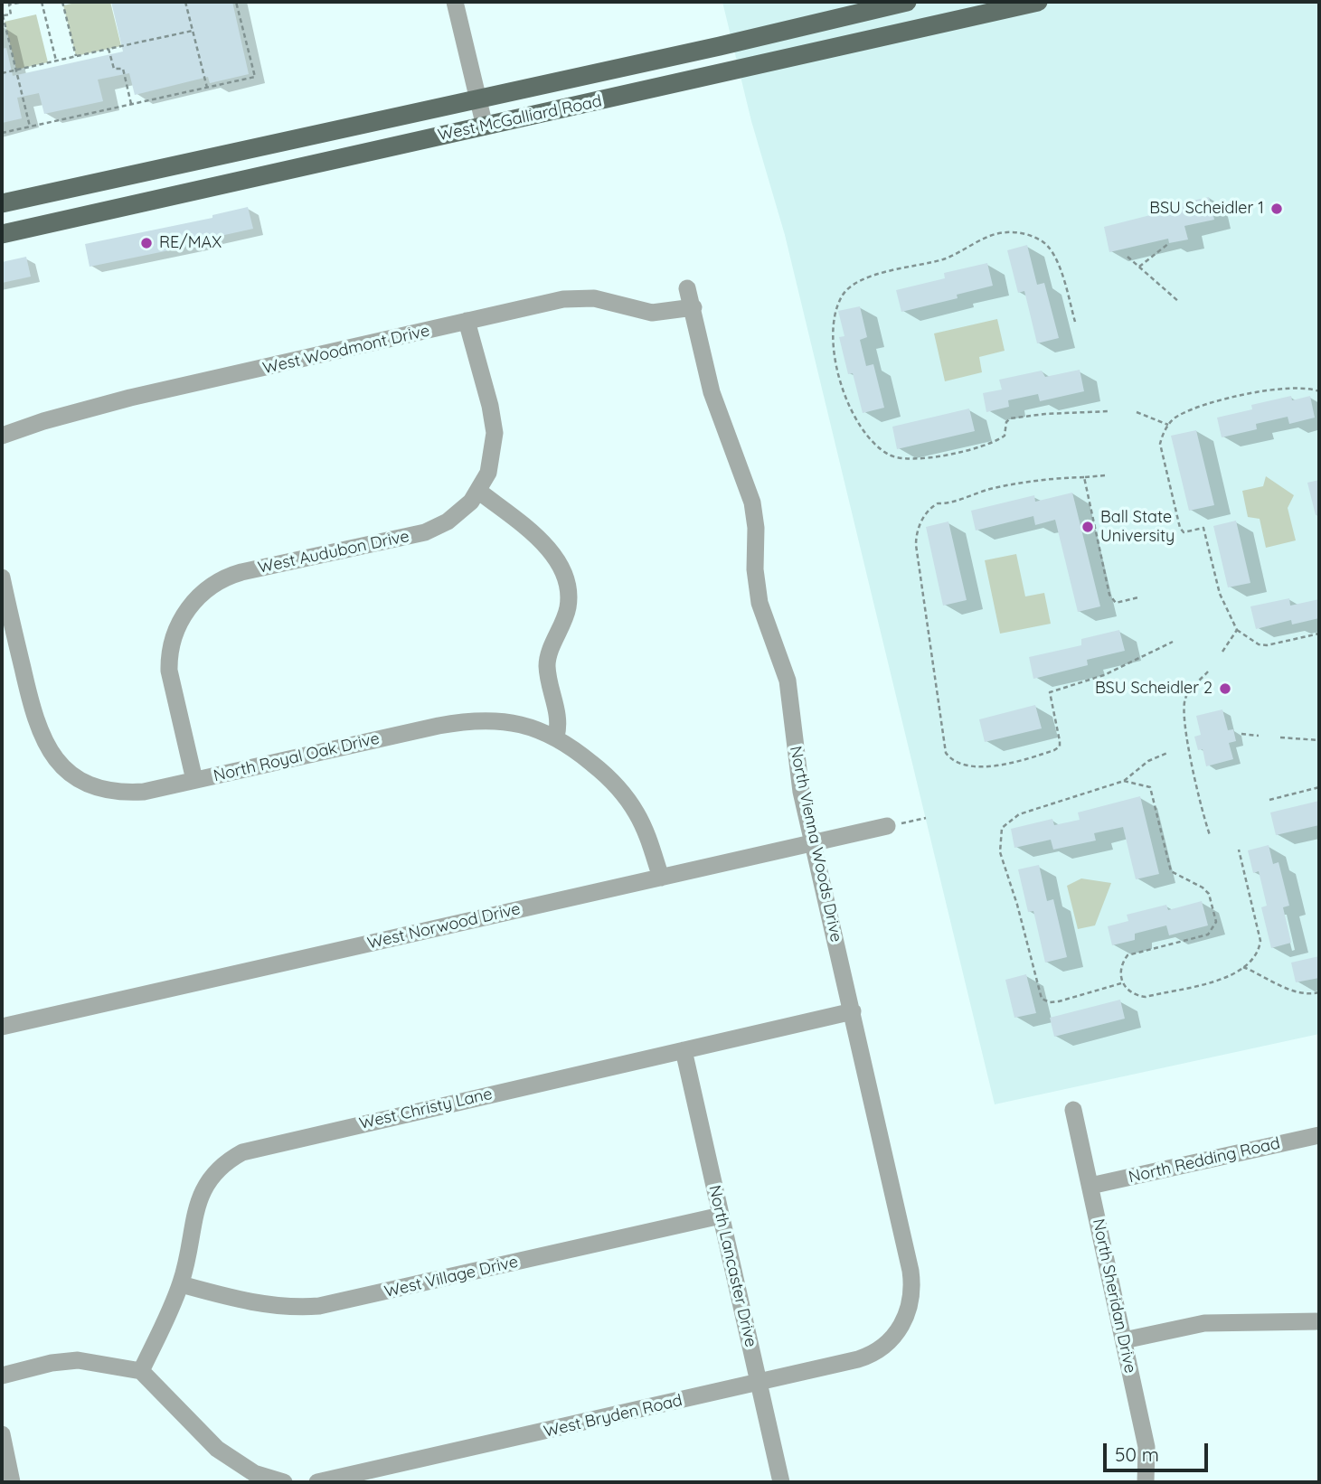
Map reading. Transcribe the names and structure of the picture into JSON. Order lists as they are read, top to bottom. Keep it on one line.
{"streets":{"main road":["West McGalliard Road"],"street":["West Woodmont Drive","West Audubon Drive","North Royal Oak Drive","North Vienna Woods Drive","West Norwood Drive","West Christy Lane","North Redding Road","North Lancaster Drive","West Village Drive","North Sheridan Drive","West Bryden Road"]},"crossings":[["West Woodmont Drive","West Audubon Drive"],["West Woodmont Drive","North Vienna Woods Drive"],["West Audubon Drive","North Royal Oak Drive"],["North Royal Oak Drive","West Norwood Drive"],["North Vienna Woods Drive","West Norwood Drive"],["North Vienna Woods Drive","West Christy Lane"],["North Vienna Woods Drive","West Bryden Road"],["West Christy Lane","North Lancaster Drive"],["West Christy Lane","West Village Drive"],["North Redding Road","North Sheridan Drive"],["North Lancaster Drive","West Village Drive"],["North Lancaster Drive","West Bryden Road"]],"places":["BSU Scheidler 1","RE/MAX","Ball State University","BSU Scheidler 2"],"scale_bar":"50 m"}
